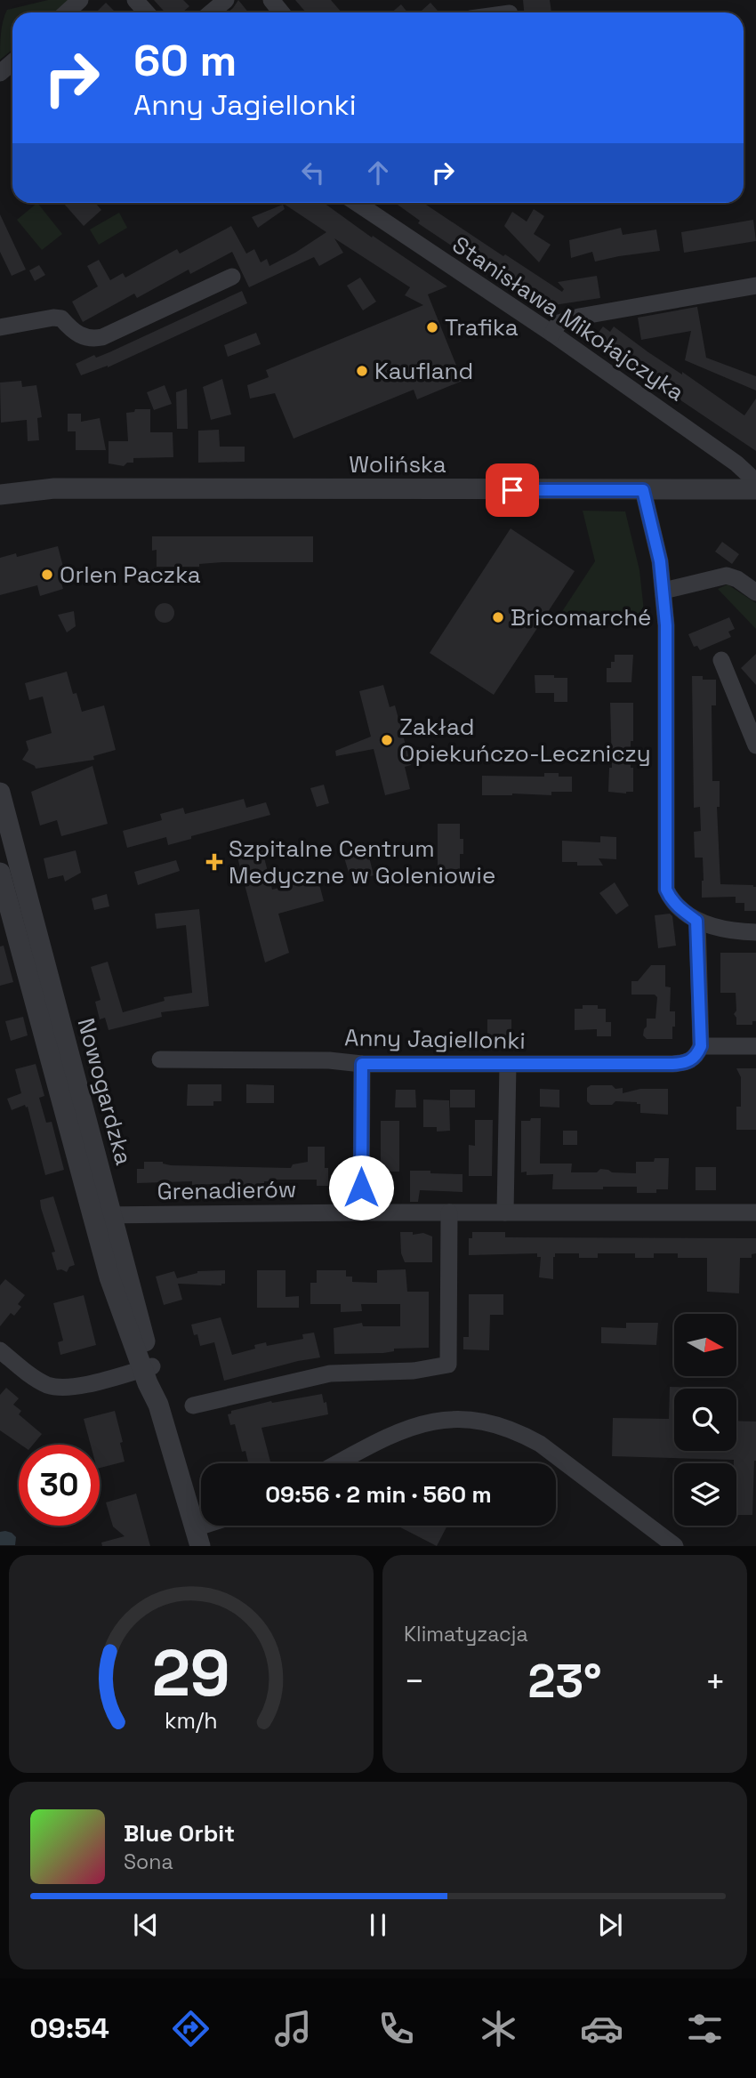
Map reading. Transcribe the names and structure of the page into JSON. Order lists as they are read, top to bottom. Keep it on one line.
{"streets":{"street":["Stanisława Mikołajczyka","Wolińska","Anny Jagiellonki","Nowogardzka","Grenadierów"]},"crossings":[["Stanisława Mikołajczyka","Wolińska"],["Nowogardzka","Grenadierów"]],"places":{"other":["Trafika","Kaufland","Orlen Paczka","Bricomarché","Zakład Opiekuńczo-Leczniczy"],"health":["Szpitalne Centrum Medyczne w Goleniowie"]},"north":"right","page":{"turn":["60 m","Anny Jagiellonki"],"limit":"30","trip":"09:56 · 2 min · 560 m","tile":"Klimatyzacja","heat":["−","23°","+"],"song":["Blue Orbit","Sona"],"tabs":"09:54","gauge":["29","km/h"]}}
